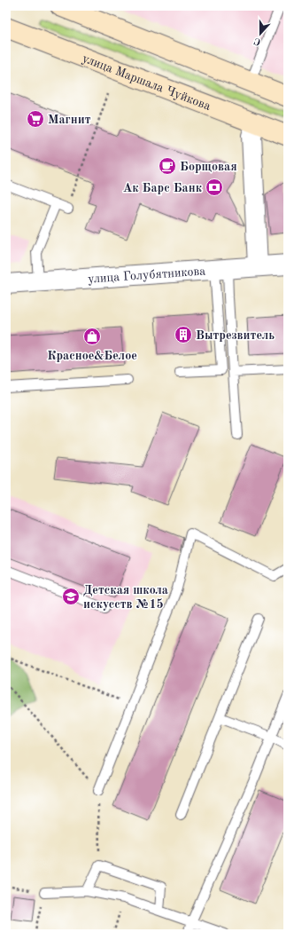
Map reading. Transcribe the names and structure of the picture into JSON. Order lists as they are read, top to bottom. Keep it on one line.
{"streets":{"main road":["улица Маршала Чуйкова"],"street":["улица Голубятникова"]},"places":{"supermarket":["Магнит"],"cafe":["Борщовая"],"bank":["Ак Барс Банк"],"building":["Вытрезвитель"],"shop":["Красное&Белое"],"school or university":["Детская школа искусств №15"]},"north":"bottom"}
